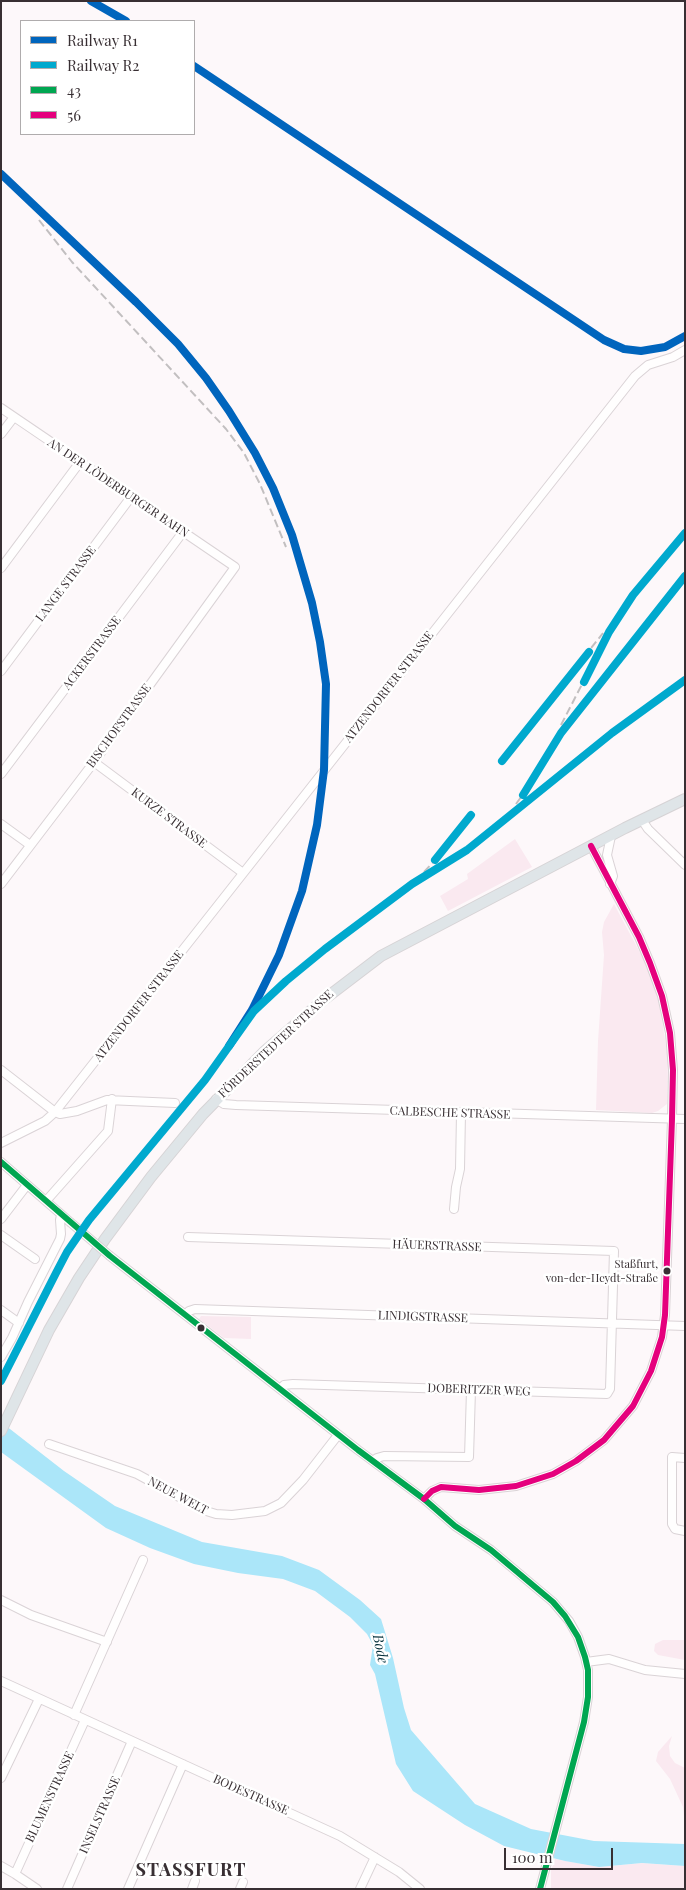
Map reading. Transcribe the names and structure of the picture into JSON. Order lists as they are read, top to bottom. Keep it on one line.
{"streets":{"main road":["FÖRDERSTEDTER STRASSE"],"street":["AN DER LÖDERBURGER BAHN","LANGE STRASSE","ACKERSTRASSE","ATZENDORFER STRASSE","BISCHOFSTRASSE","KURZE STRASSE","CALBESCHE STRASSE","HÄUERSTRASSE","LINDIGSTRASSE","DOBERITZER WEG","NEUE WELT","BODESTRASSE","BLUMENSTRASSE","INSELSTRASSE"]},"crossings":[["AN DER LÖDERBURGER BAHN","LANGE STRASSE"],["AN DER LÖDERBURGER BAHN","ACKERSTRASSE"],["AN DER LÖDERBURGER BAHN","BISCHOFSTRASSE"],["ATZENDORFER STRASSE","KURZE STRASSE"],["BISCHOFSTRASSE","KURZE STRASSE"],["FÖRDERSTEDTER STRASSE","CALBESCHE STRASSE"],["HÄUERSTRASSE","LINDIGSTRASSE"],["HÄUERSTRASSE","DOBERITZER WEG"],["LINDIGSTRASSE","DOBERITZER WEG"],["BODESTRASSE","BLUMENSTRASSE"],["BODESTRASSE","INSELSTRASSE"]],"districts":["STASSFURT"],"water":["Bode"],"places":["Staßfurt, von-der-Heydt-Straße"],"lines":["rail line R1","rail line R2","transit line 56","transit line 43"],"legend":["Railway R1","Railway R2","43","56"],"scale_bar":"100 m"}
